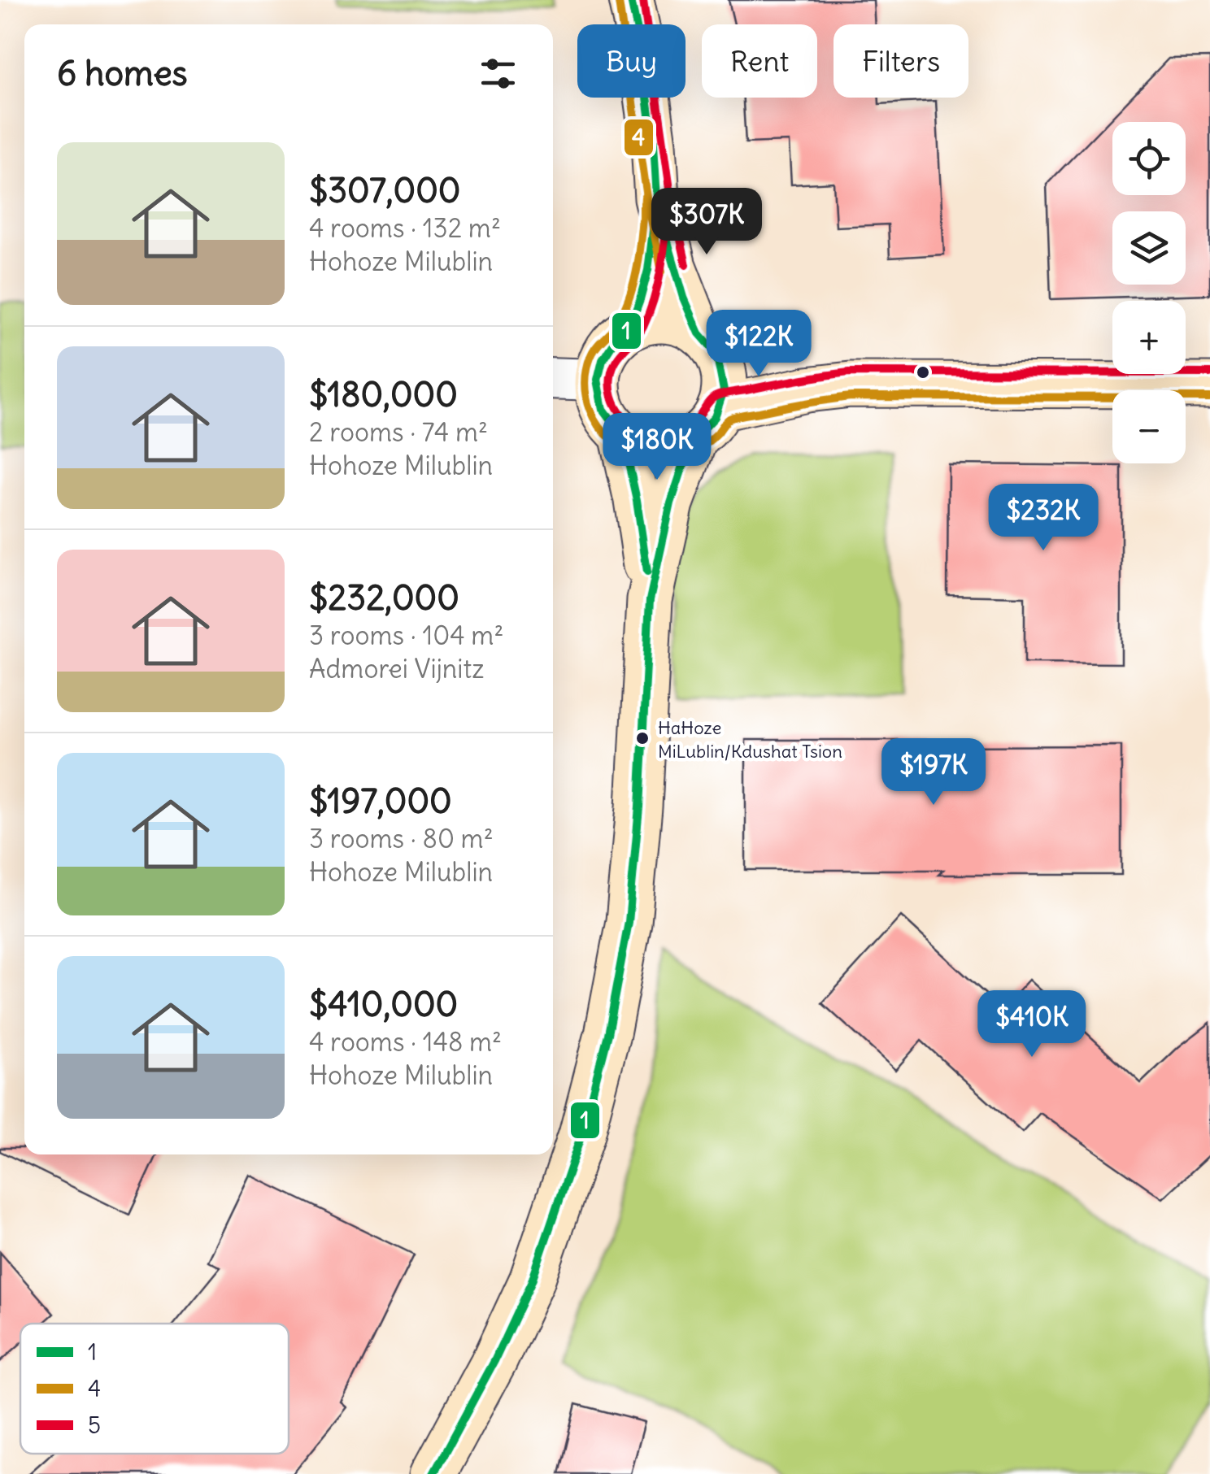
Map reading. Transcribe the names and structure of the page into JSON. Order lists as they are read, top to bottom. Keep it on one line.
{"places":["HaHoze MiLublin/Kdushat Tsion"],"lines":["transit line 1","transit line 5","transit line 4"],"legend":["1","4","5"],"page":{"chip":["Buy","Rent","Filters"],"heading":"6 homes","map_buttons":["+","−"],"list":[{"name":"$307,000","note":"4 rooms · 132 m² · Hohoze Milublin"},{"name":"$180,000","note":"2 rooms · 74 m² · Hohoze Milublin"},{"name":"$232,000","note":"3 rooms · 104 m² · Admorei Vijnitz"},{"name":"$197,000","note":"3 rooms · 80 m² · Hohoze Milublin"},{"name":"$410,000","note":"4 rooms · 148 m² · Hohoze Milublin"}],"price":["$307K","$122K","$180K","$232K","$197K","$410K"]}}
